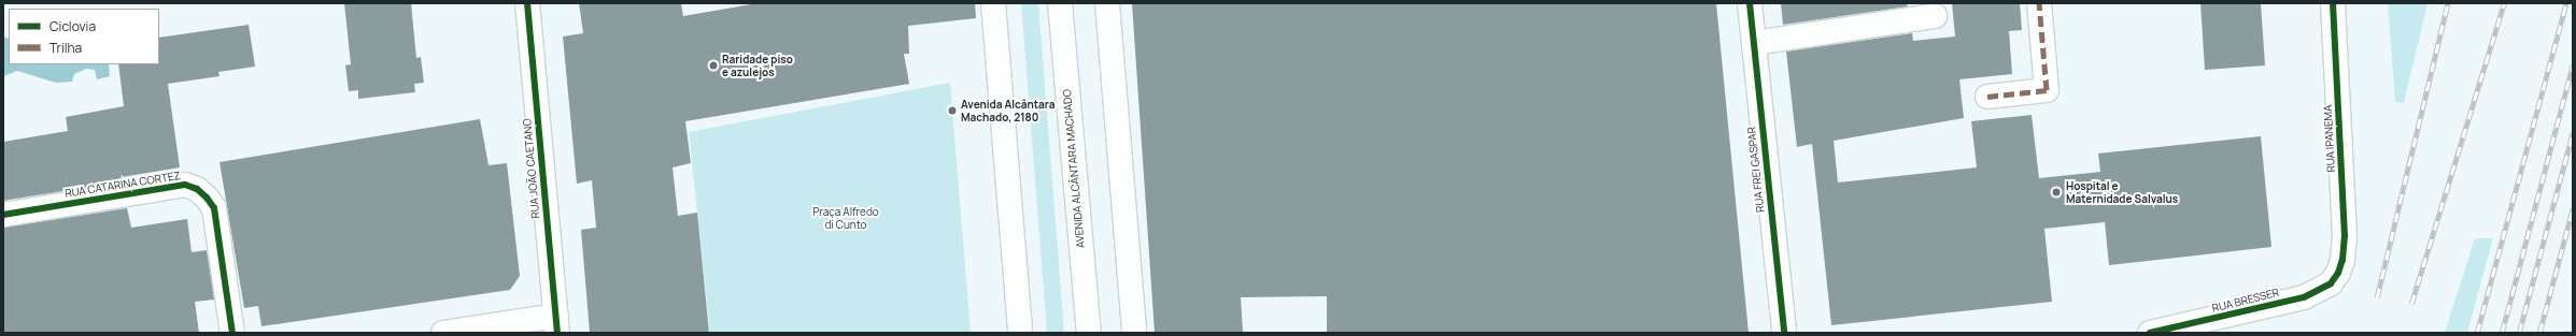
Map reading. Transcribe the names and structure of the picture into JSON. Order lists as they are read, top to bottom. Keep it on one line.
{"streets":{"main road":["RUA IPANEMA","RUA JOÃO CAETANO","AVENIDA ALCÂNTARA MACHADO","RUA FREI GASPAR","RUA CATARINA CORTEZ","RUA BRESSER"]},"crossings":[["RUA IPANEMA","RUA BRESSER"]],"parks":["Praça Alfredo di Cunto"],"places":["Raridade piso e azulejos","Avenida Alcântara Machado, 2180","Hospital e Maternidade Salvalus"],"legend":["Ciclovia","Trilha"]}
